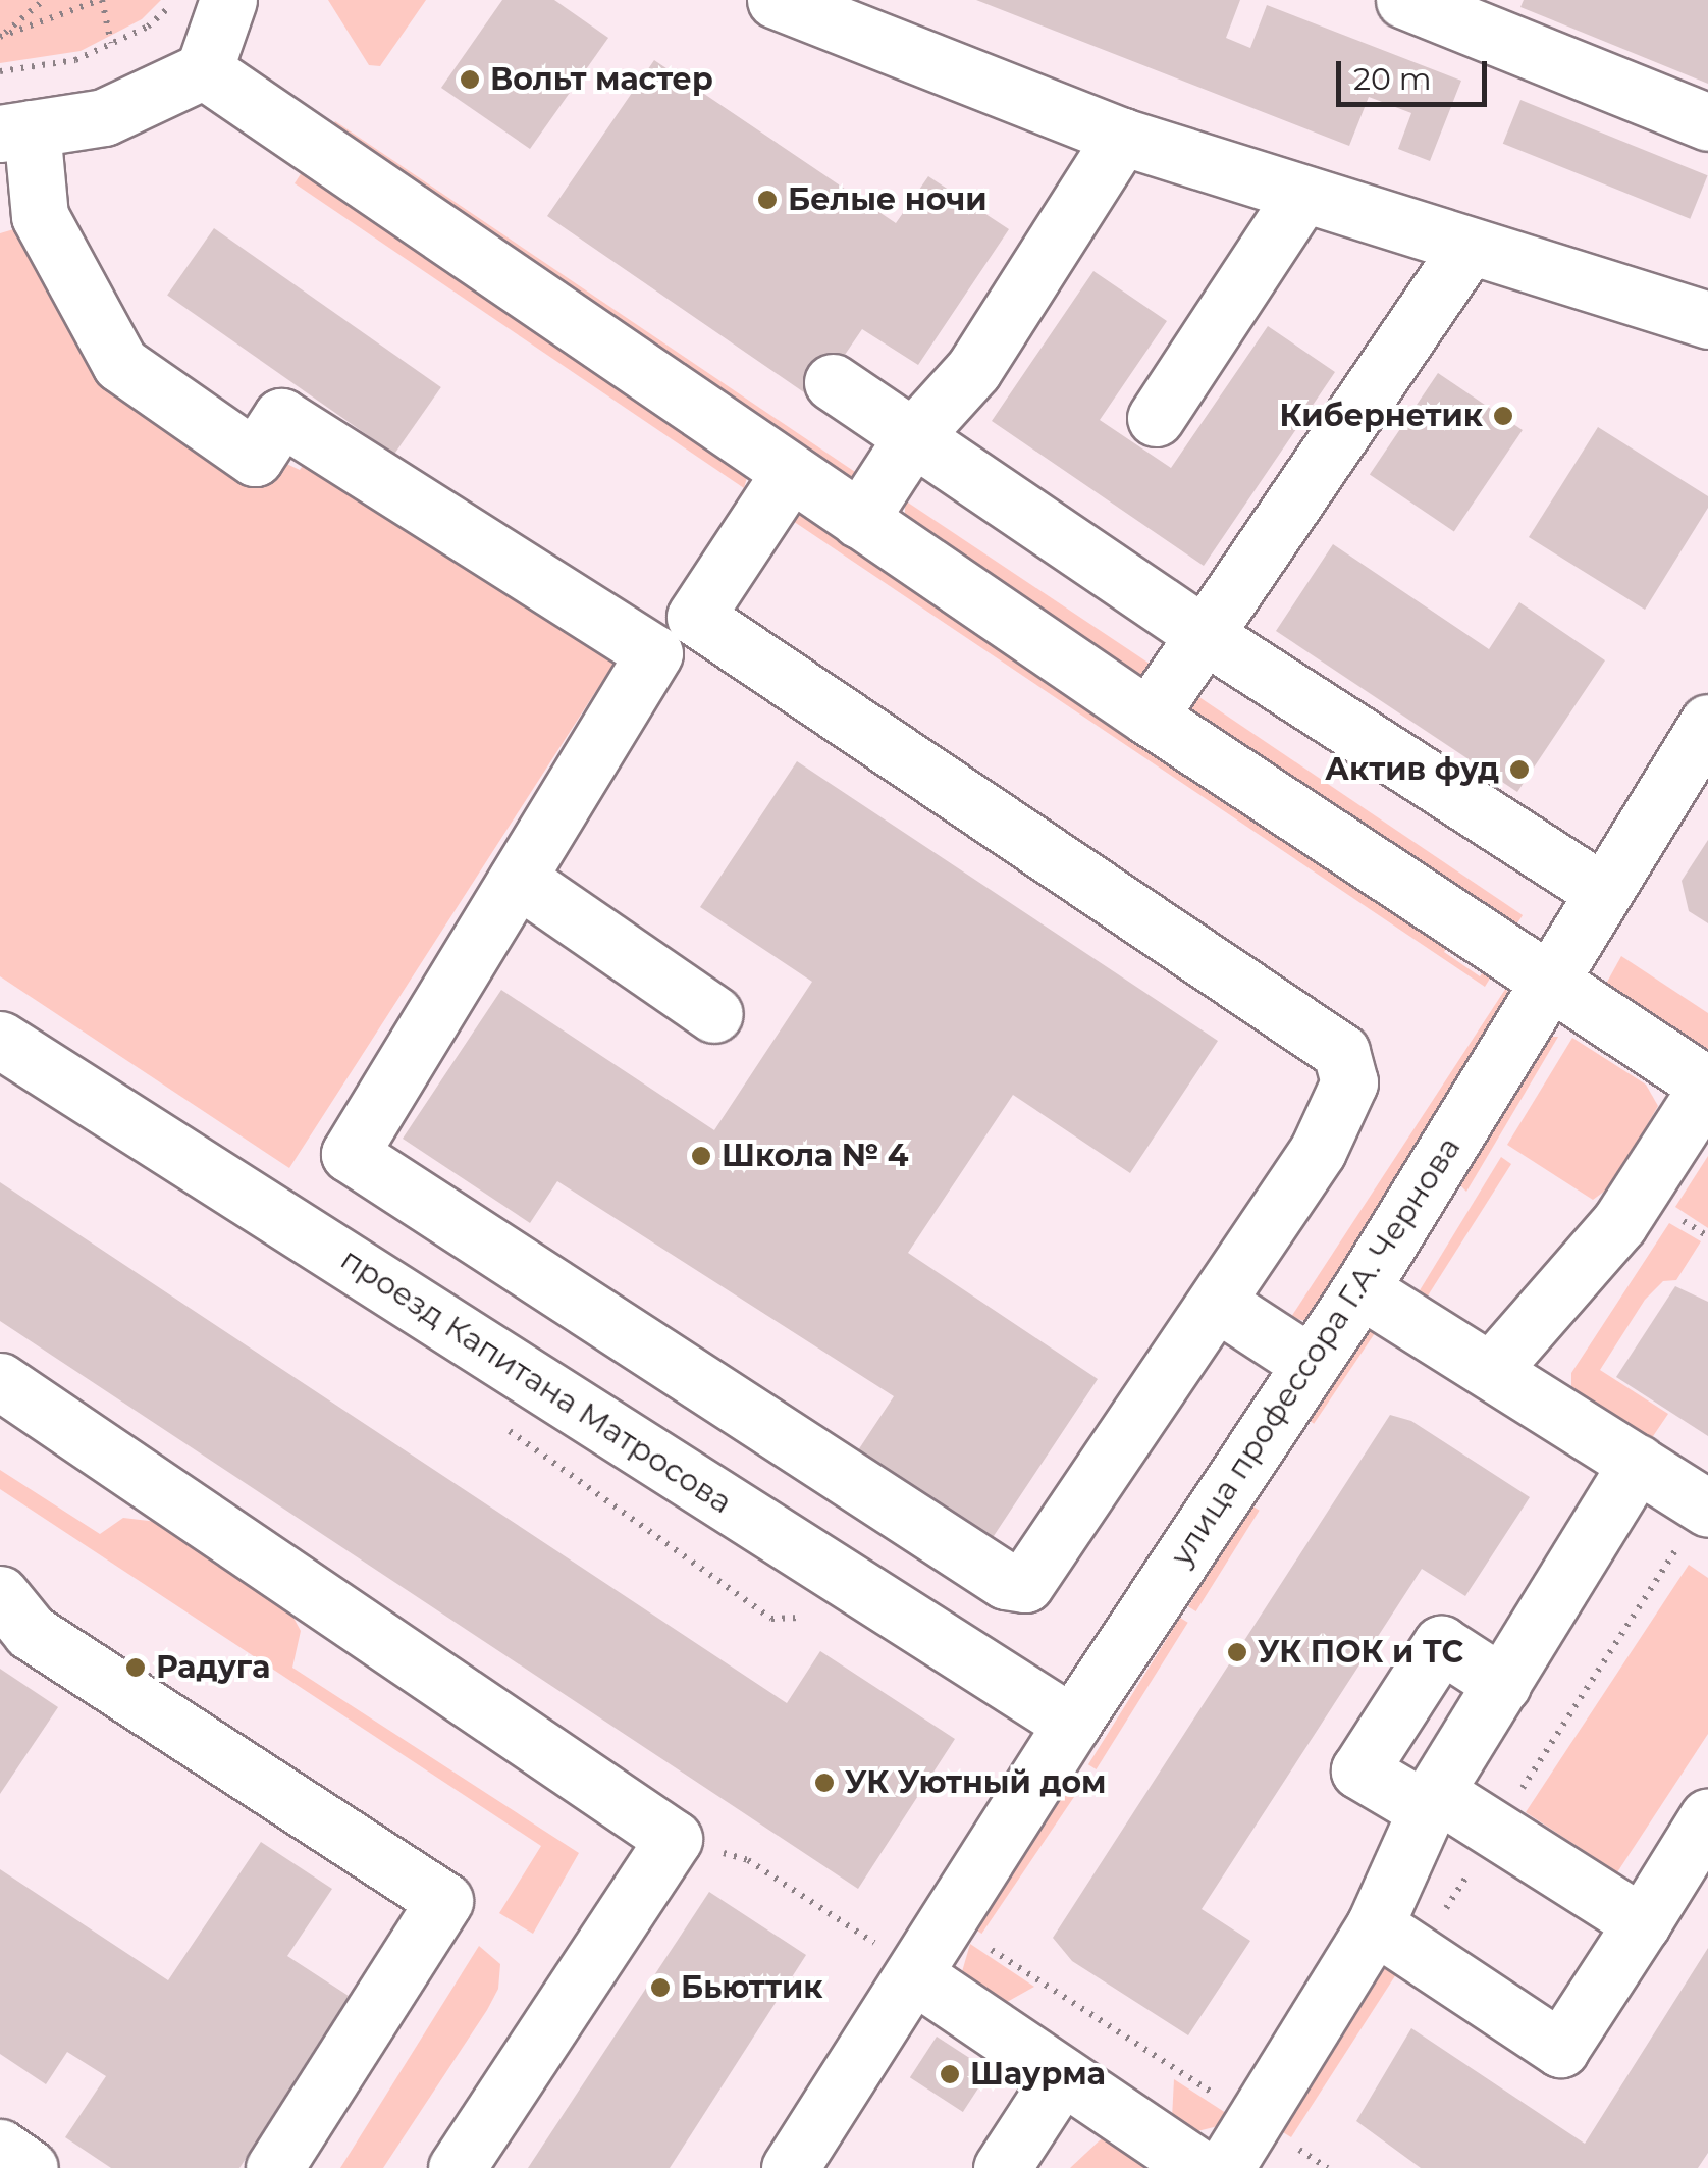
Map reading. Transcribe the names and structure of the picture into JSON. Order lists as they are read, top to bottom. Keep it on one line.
{"streets":{"street":["улица профессора Г.А. Чернова","проезд Капитана Матросова"]},"crossings":[["улица профессора Г.А. Чернова","проезд Капитана Матросова"]],"places":["Вольт мастер","Белые ночи","Кибернетик","Актив фуд","Школа № 4","УК ПОК и ТС","Радуга","УК Уютный дом","Бьюттик","Шаурма"],"scale_bar":"20 m"}
